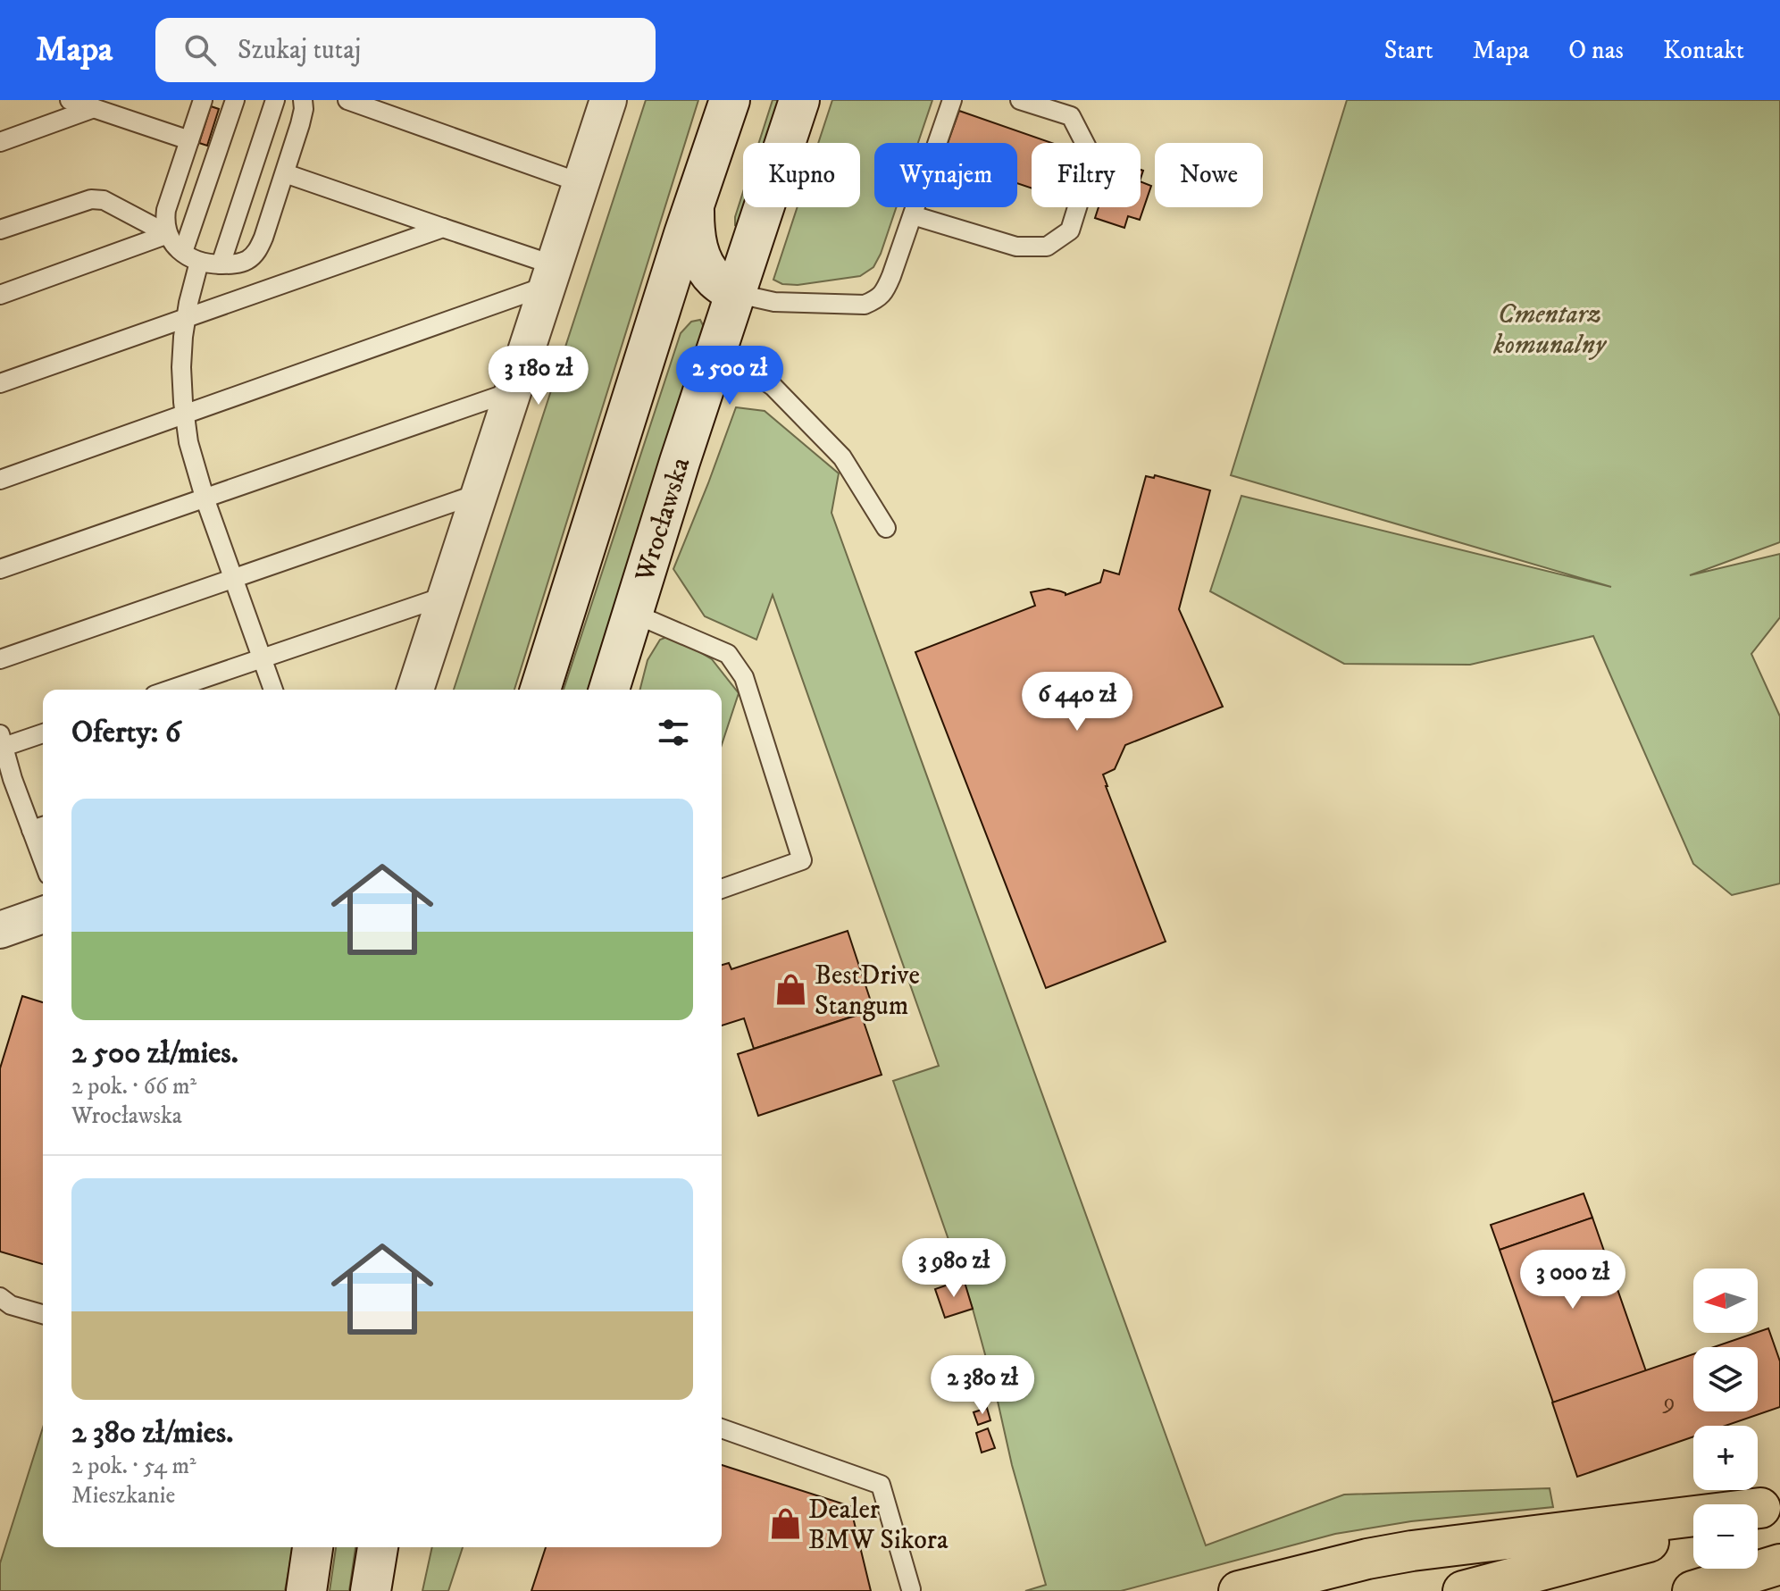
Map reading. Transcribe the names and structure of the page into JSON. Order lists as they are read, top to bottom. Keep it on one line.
{"streets":{"main road":["Wrocławska"]},"parks":["Cmentarz komunalny"],"places":{"shop":["BestDrive Stangum","Dealer BMW Sikora"]},"house_numbers":["9"],"north":"left","page":{"header":"Mapa","search":"Szukaj tutaj","nav":["Start","Mapa","O nas","Kontakt"],"chip":["Kupno","Wynajem","Filtry","Nowe"],"price":["3 180 zł","2 500 zł","6 440 zł","3 980 zł","3 000 zł","2 380 zł"],"heading":"Oferty: 6","list":[{"name":"2 500 zł/mies.","note":"2 pok. · 66 m² · Wrocławska"},{"name":"2 380 zł/mies.","note":"2 pok. · 54 m² · Mieszkanie"}],"map_buttons":["+","−"]}}
